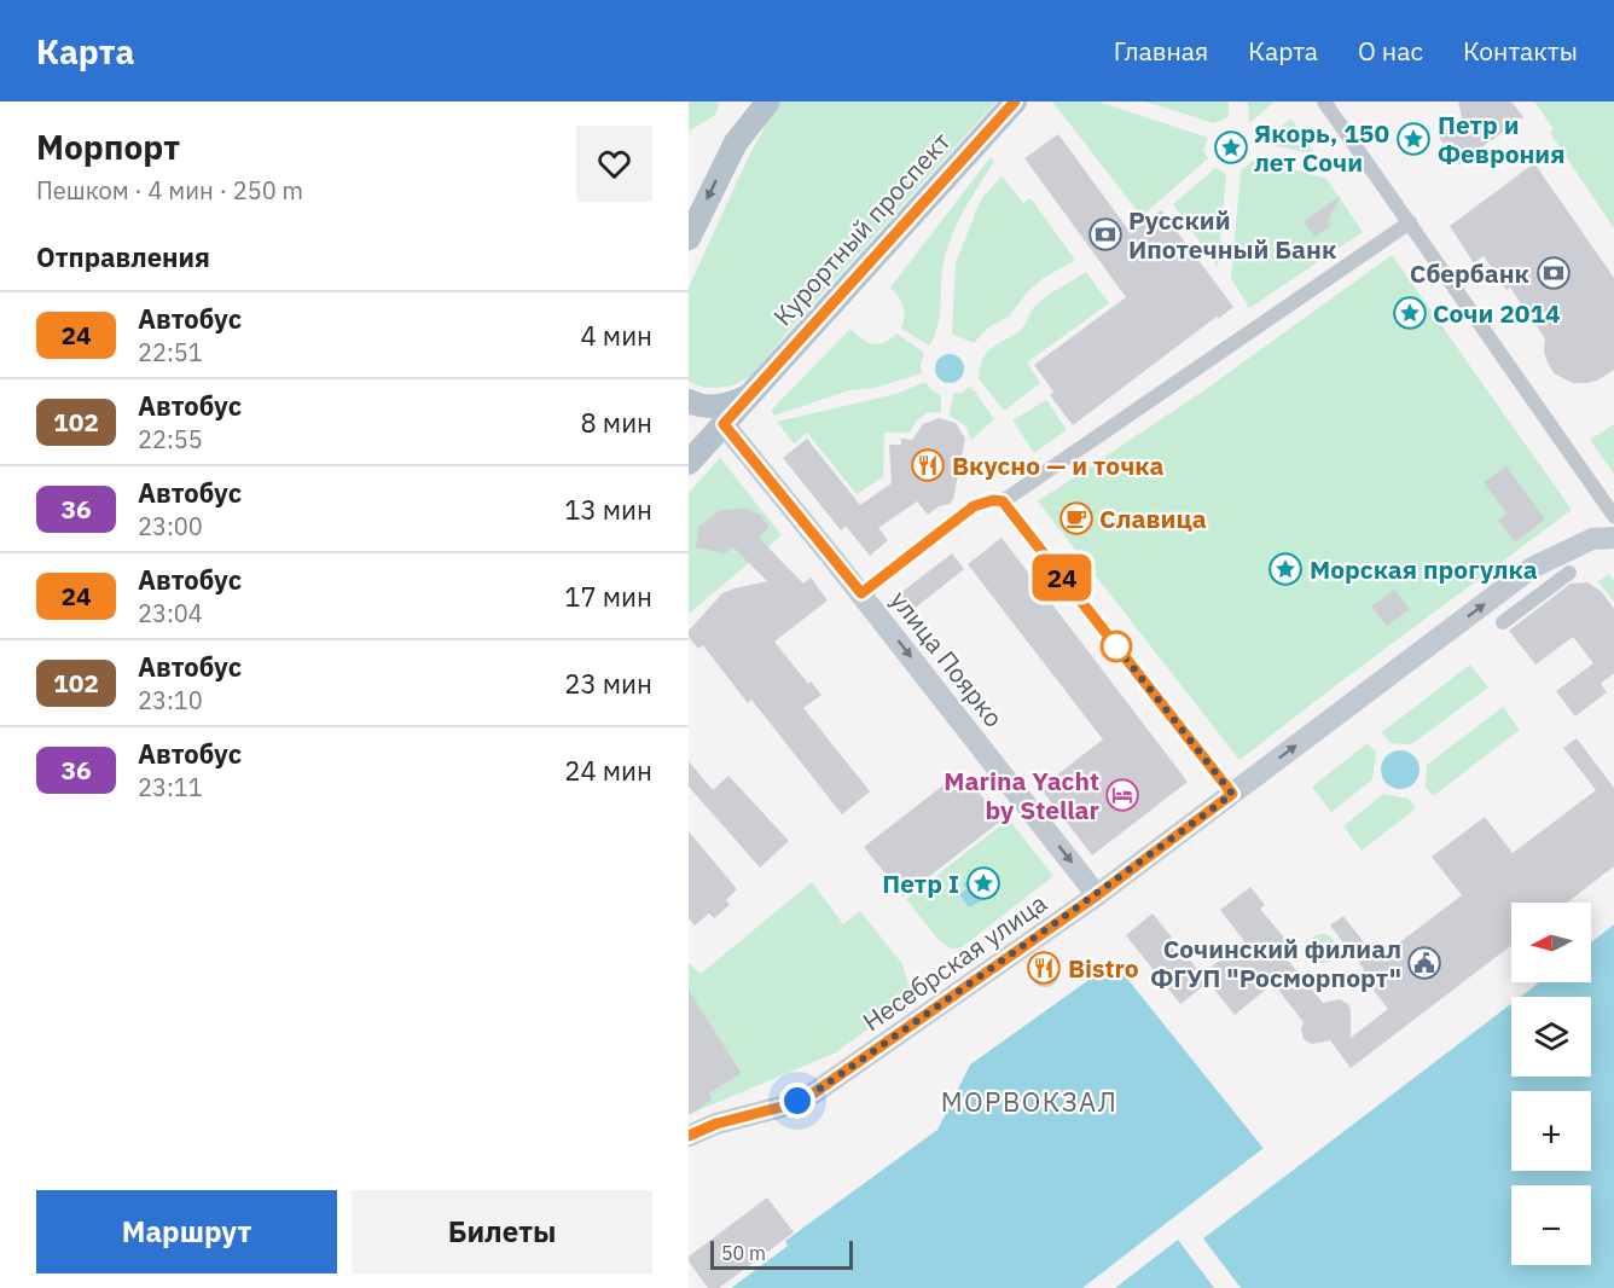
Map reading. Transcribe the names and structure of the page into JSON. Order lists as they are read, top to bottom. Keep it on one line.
{"streets":{"main road":["Курортный проспект","улица Поярко","Несебрская улица"]},"crossings":[["Курортный проспект","улица Поярко"],["улица Поярко","Несебрская улица"]],"one_way":["улица Поярко","Несебрская улица"],"districts":["МОРВОКЗАЛ"],"places":{"place":["Петр и Феврония","Якорь, 150 лет Сочи","Сочи 2014","Морская прогулка","Петр I"],"bank":["Русский Ипотечный Банк","Сбербанк"],"restaurant":["Вкусно — и точка","Bistro"],"cafe":["Славица"],"hotel":["Marina Yacht by Stellar"],"public building":["Сочинский филиал ФГУП \"Росморпорт\""]},"lines":["bus line 24"],"scale_bar":"50 m","north":"left","page":{"header":"Карта","nav":["Главная","Карта","О нас","Контакты"],"heading":[["Морпорт","Пешком · 4 мин · 250 m"],"Отправления"],"on_map":"24","list":[{"mark":"24","name":"Автобус","note":"22:51","value":"4 мин"},{"mark":"102","name":"Автобус","note":"22:55","value":"8 мин"},{"mark":"36","name":"Автобус","note":"23:00","value":"13 мин"},{"mark":"24","name":"Автобус","note":"23:04","value":"17 мин"},{"mark":"102","name":"Автобус","note":"23:10","value":"23 мин"},{"mark":"36","name":"Автобус","note":"23:11","value":"24 мин"}],"map_buttons":["+","−"],"buttons":["Маршрут","Билеты"],"scale":"50 m"}}
